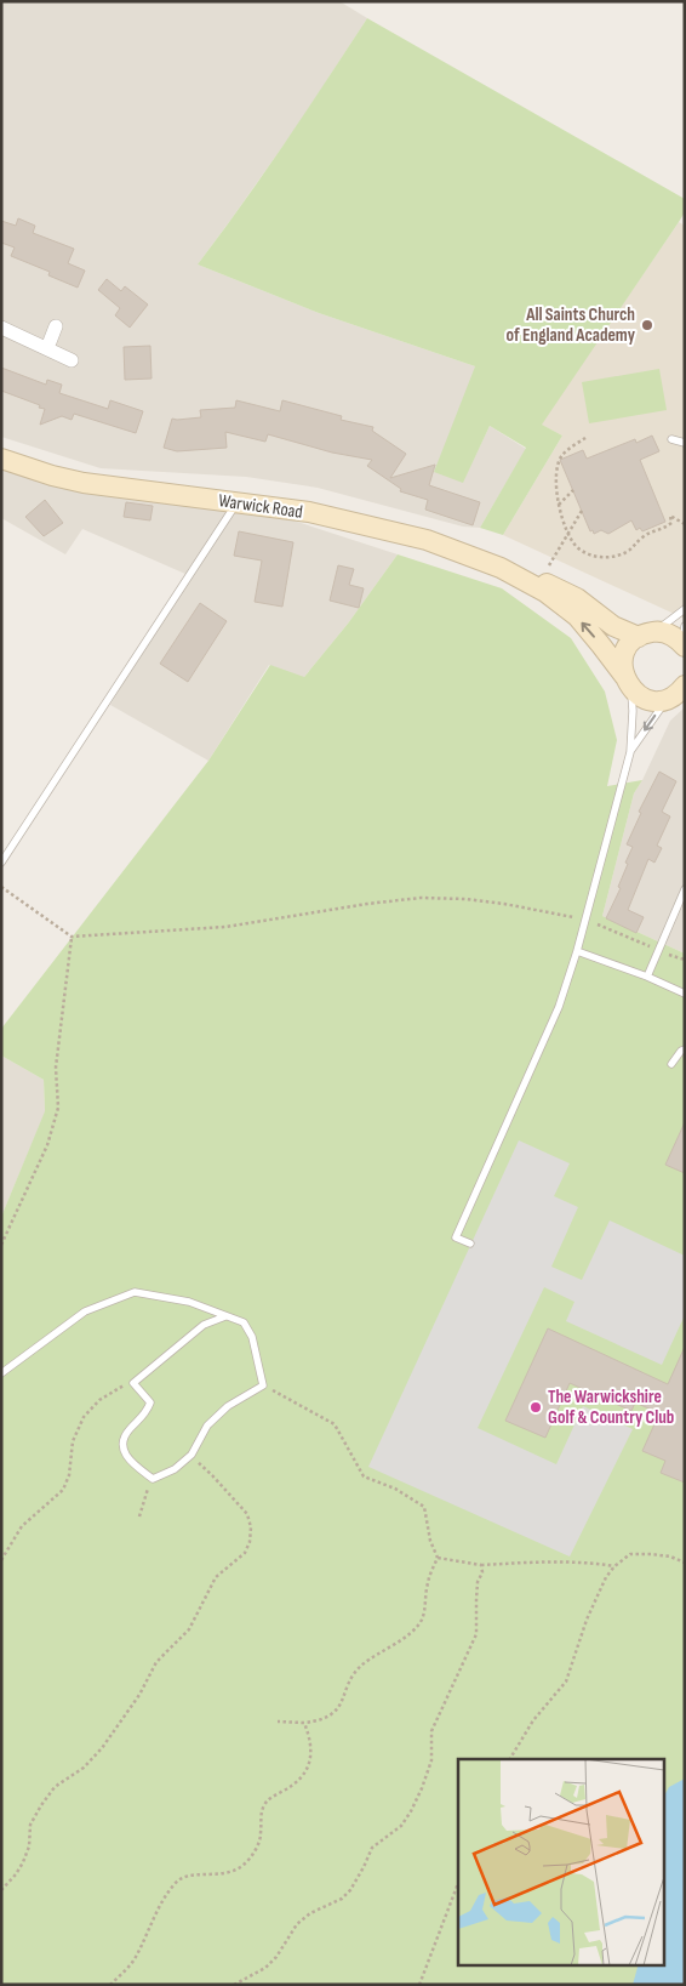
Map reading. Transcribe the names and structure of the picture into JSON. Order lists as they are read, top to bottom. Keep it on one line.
{"streets":{"street":["Warwick Road"]},"places":["All Saints Church of England Academy","The Warwickshire Golf & Country Club"]}
